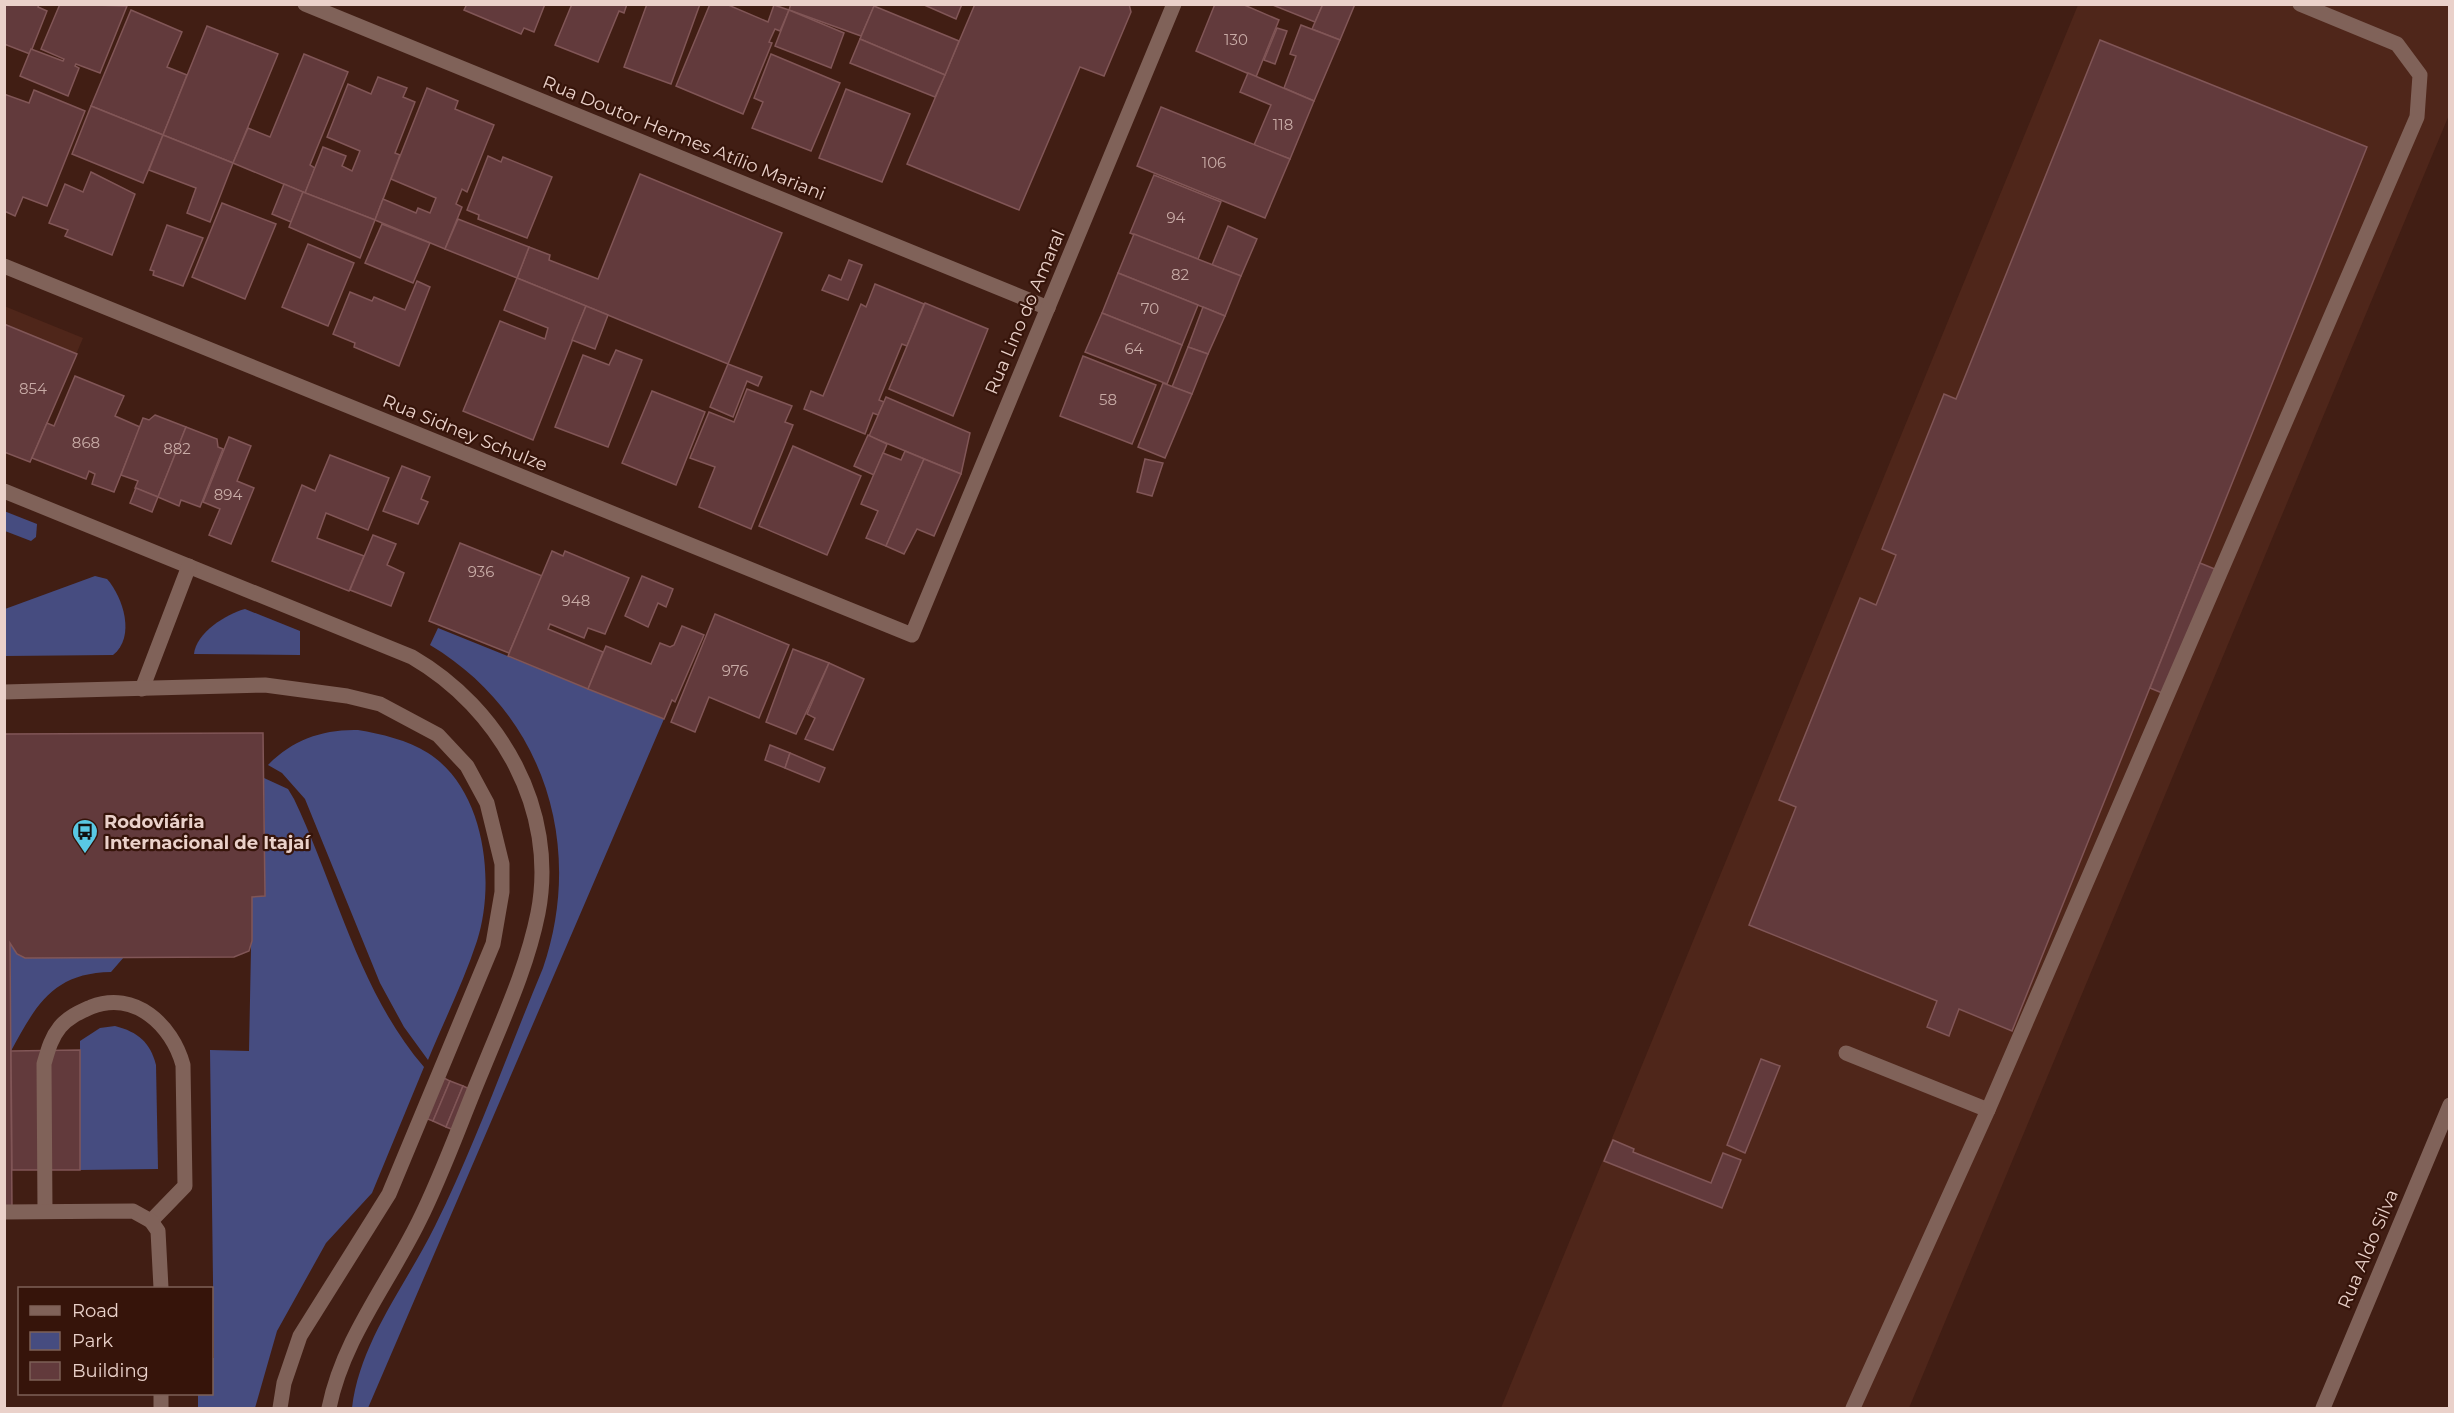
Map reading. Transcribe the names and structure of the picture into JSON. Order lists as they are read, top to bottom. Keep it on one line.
{"streets":{"street":["Rua Doutor Hermes Atílio Mariani","Rua Lino do Amaral","Rua Sidney Schulze","Rua Aldo Silva"]},"crossings":[["Rua Doutor Hermes Atílio Mariani","Rua Lino do Amaral"],["Rua Lino do Amaral","Rua Sidney Schulze"]],"places":{"bus stop":["Rodoviária Internacional de Itajaí"]},"house_numbers":["130","118","106","94","82","70","64","854","58","868","882","894","936","948","976"],"legend":["Road","Park","Building"]}
